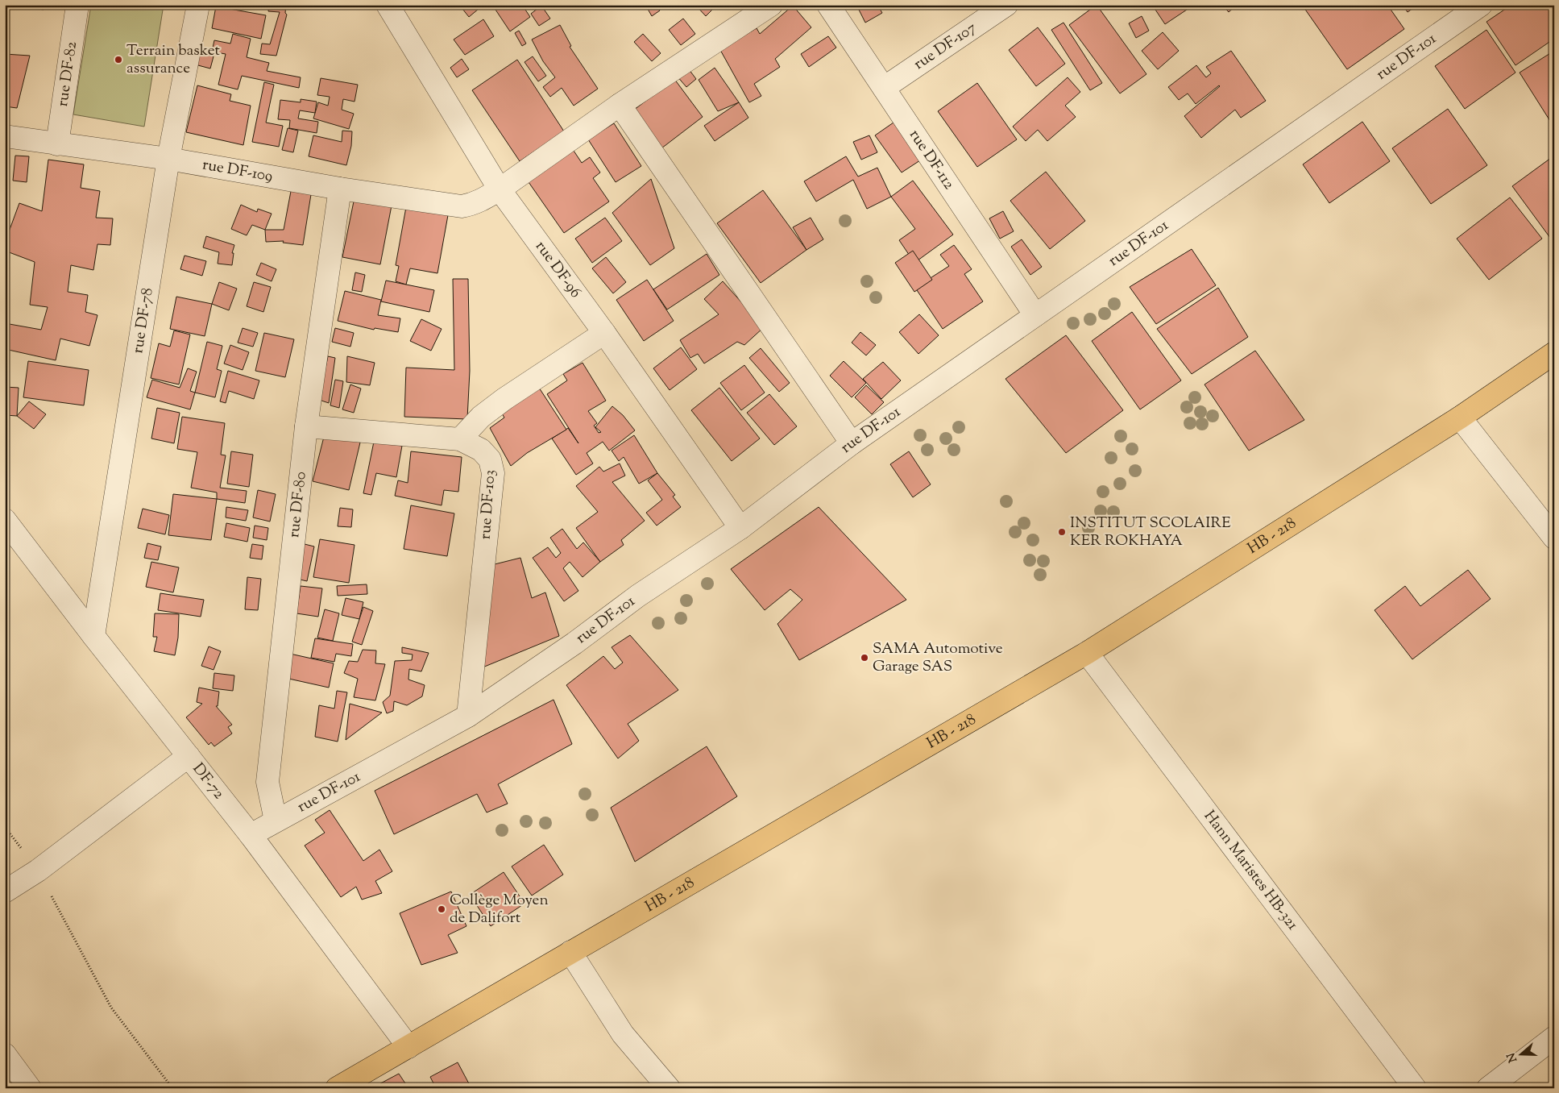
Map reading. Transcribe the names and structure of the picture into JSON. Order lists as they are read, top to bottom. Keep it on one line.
{"streets":{"main road":["HB - 218"],"street":["rue DF-107","rue DF-101","rue DF-82","rue DF-112","rue DF-109","rue DF-96","rue DF-78","rue DF-80","rue DF-103","DF-72","Hann Maristes HB-321"]},"crossings":[["rue DF-107","rue DF-112"],["rue DF-101","rue DF-112"],["rue DF-101","rue DF-96"],["rue DF-101","rue DF-80"],["rue DF-101","rue DF-103"],["rue DF-101","DF-72"],["rue DF-82","rue DF-109"],["rue DF-109","rue DF-96"],["rue DF-109","rue DF-78"],["rue DF-109","rue DF-80"],["rue DF-78","DF-72"],["rue DF-80","rue DF-103"],["HB - 218","DF-72"],["HB - 218","Hann Maristes HB-321"]],"places":["Terrain basket assurance","INSTITUT SCOLAIRE KER ROKHAYA","SAMA Automotive Garage SAS","Collège Moyen de Dalifort"],"north":"left"}
